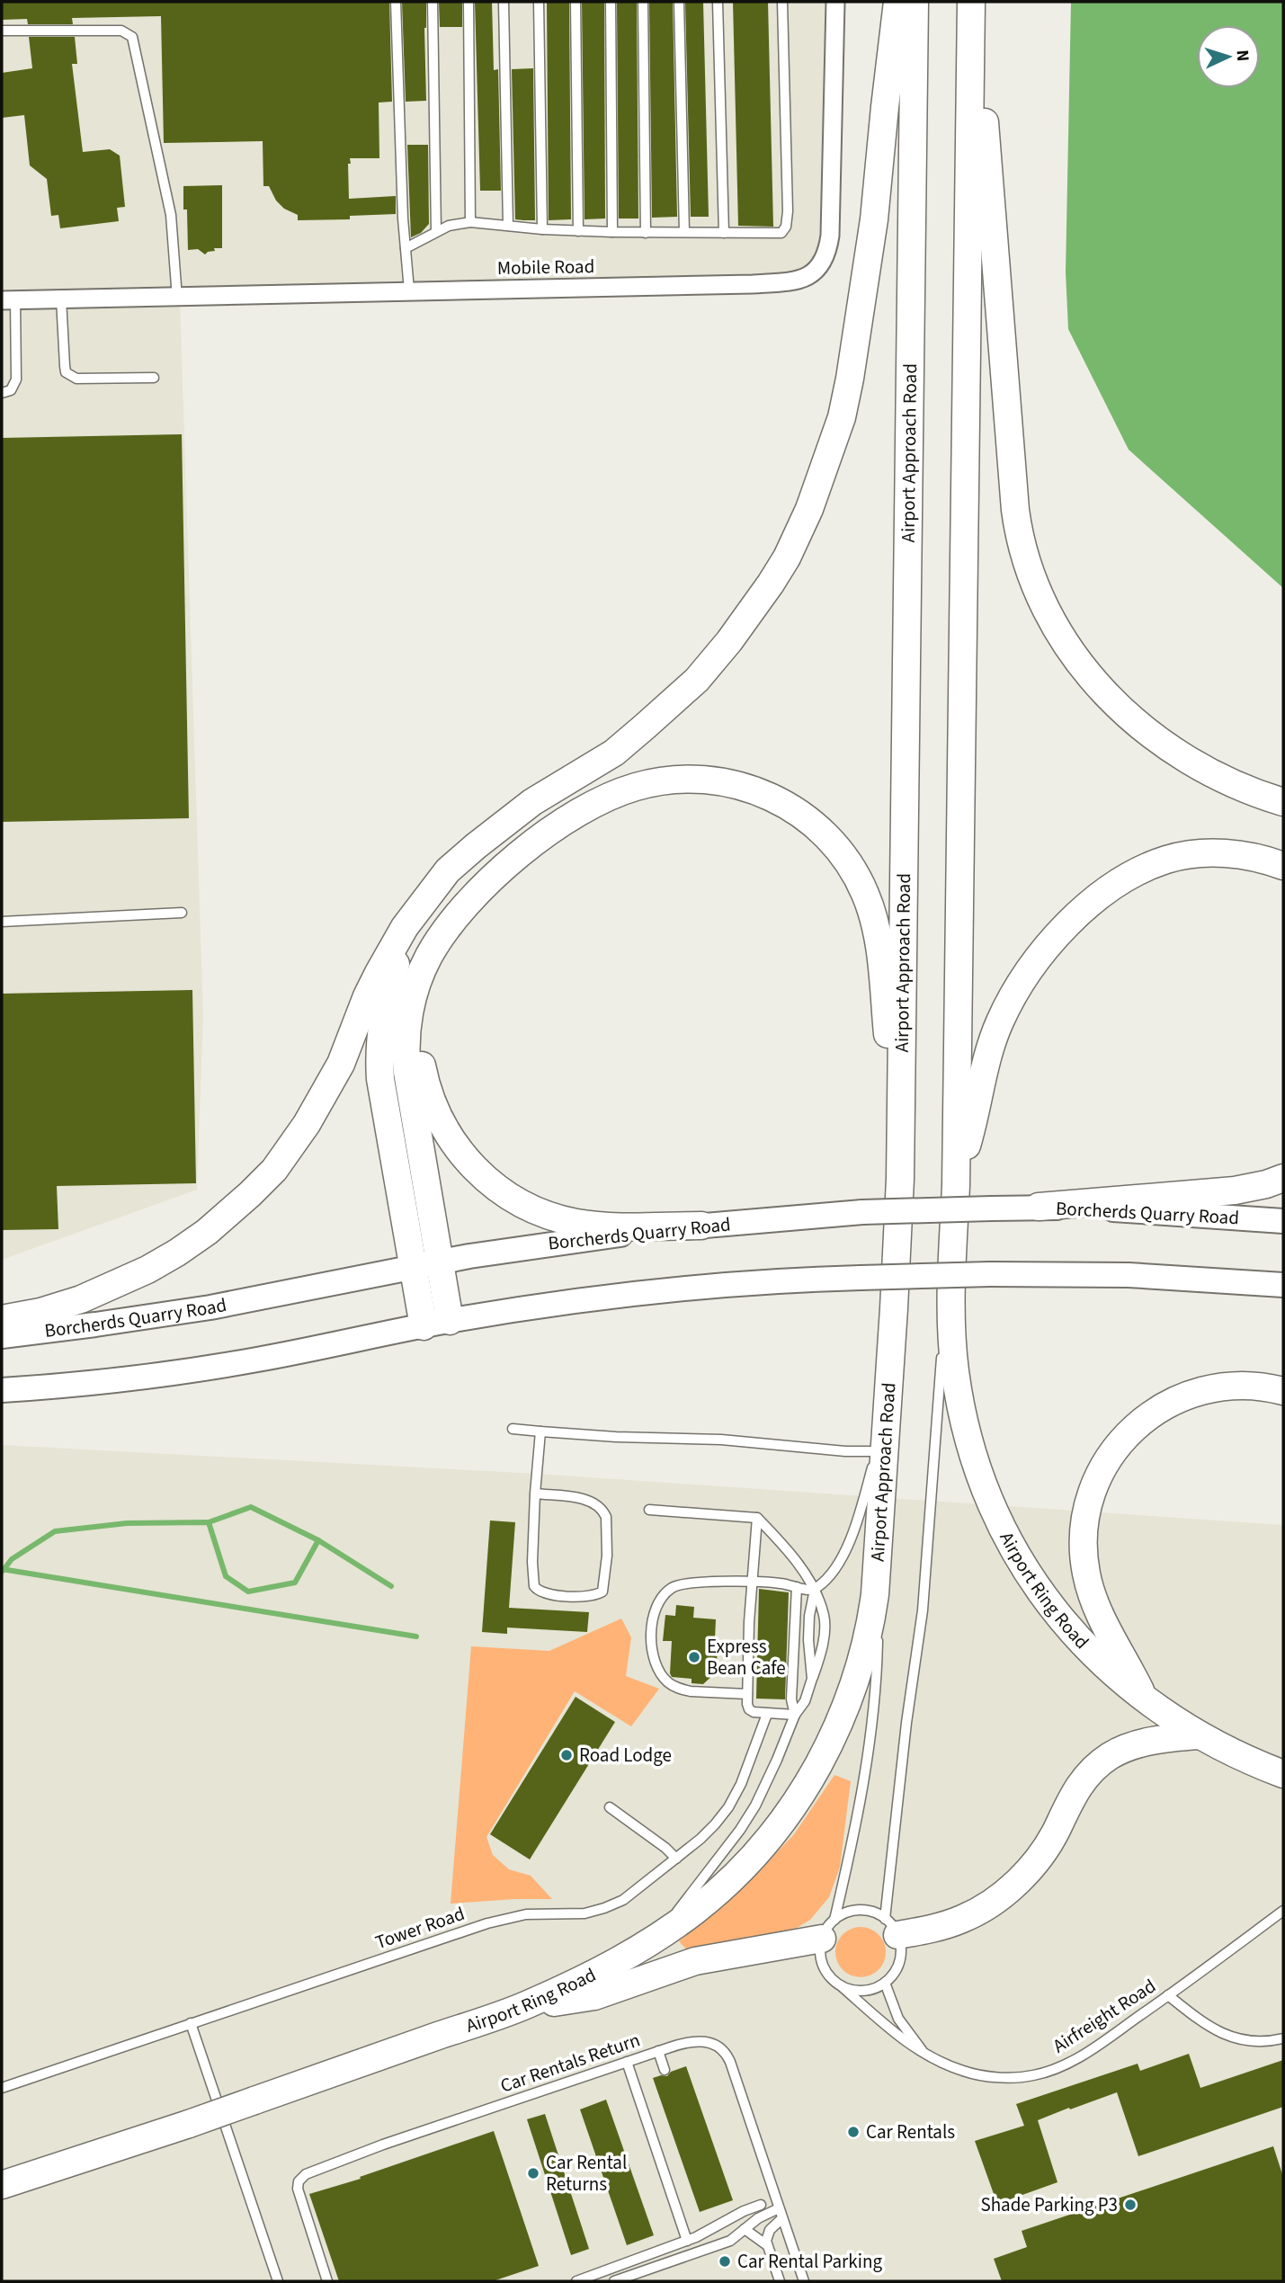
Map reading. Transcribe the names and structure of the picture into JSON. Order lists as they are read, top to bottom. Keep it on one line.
{"streets":{"main road":["Airport Approach Road","Borcherds Quarry Road","Airport Ring Road"],"street":["Mobile Road"],"lane":["Tower Road","Airfreight Road","Car Rentals Return"]},"crossings":[["Airport Approach Road","Airport Ring Road"],["Airport Approach Road","Airfreight Road"]],"places":["Express Bean Cafe","Road Lodge","Car Rentals","Car Rental Returns","Shade Parking P3","Car Rental Parking"],"north":"right"}
